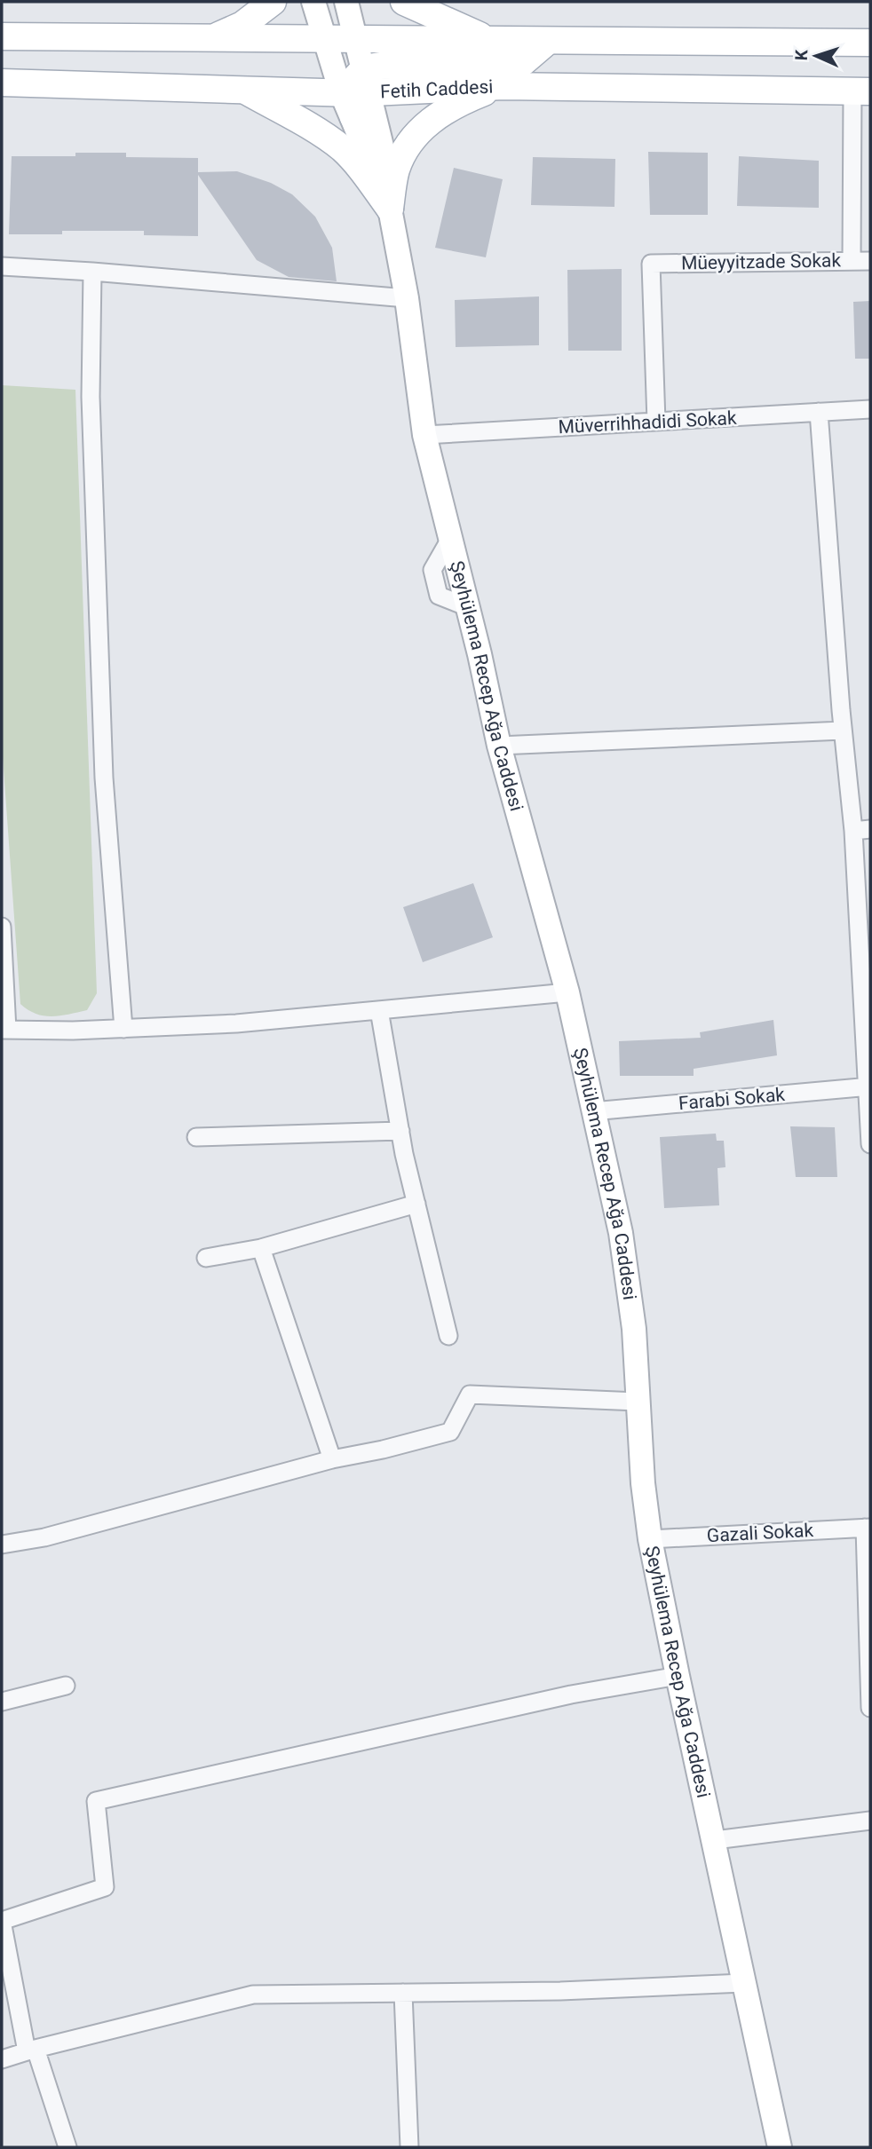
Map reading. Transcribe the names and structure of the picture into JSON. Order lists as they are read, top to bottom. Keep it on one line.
{"streets":{"main road":["Fetih Caddesi"],"street":["Müeyyitzade Sokak","Müverrihhadidi Sokak","Şeyhülema Recep Ağa Caddesi","Farabi Sokak","Gazali Sokak"]},"crossings":[["Fetih Caddesi","Şeyhülema Recep Ağa Caddesi"],["Müeyyitzade Sokak","Müverrihhadidi Sokak"],["Müverrihhadidi Sokak","Şeyhülema Recep Ağa Caddesi"],["Şeyhülema Recep Ağa Caddesi","Farabi Sokak"],["Şeyhülema Recep Ağa Caddesi","Gazali Sokak"]],"north":"left"}
